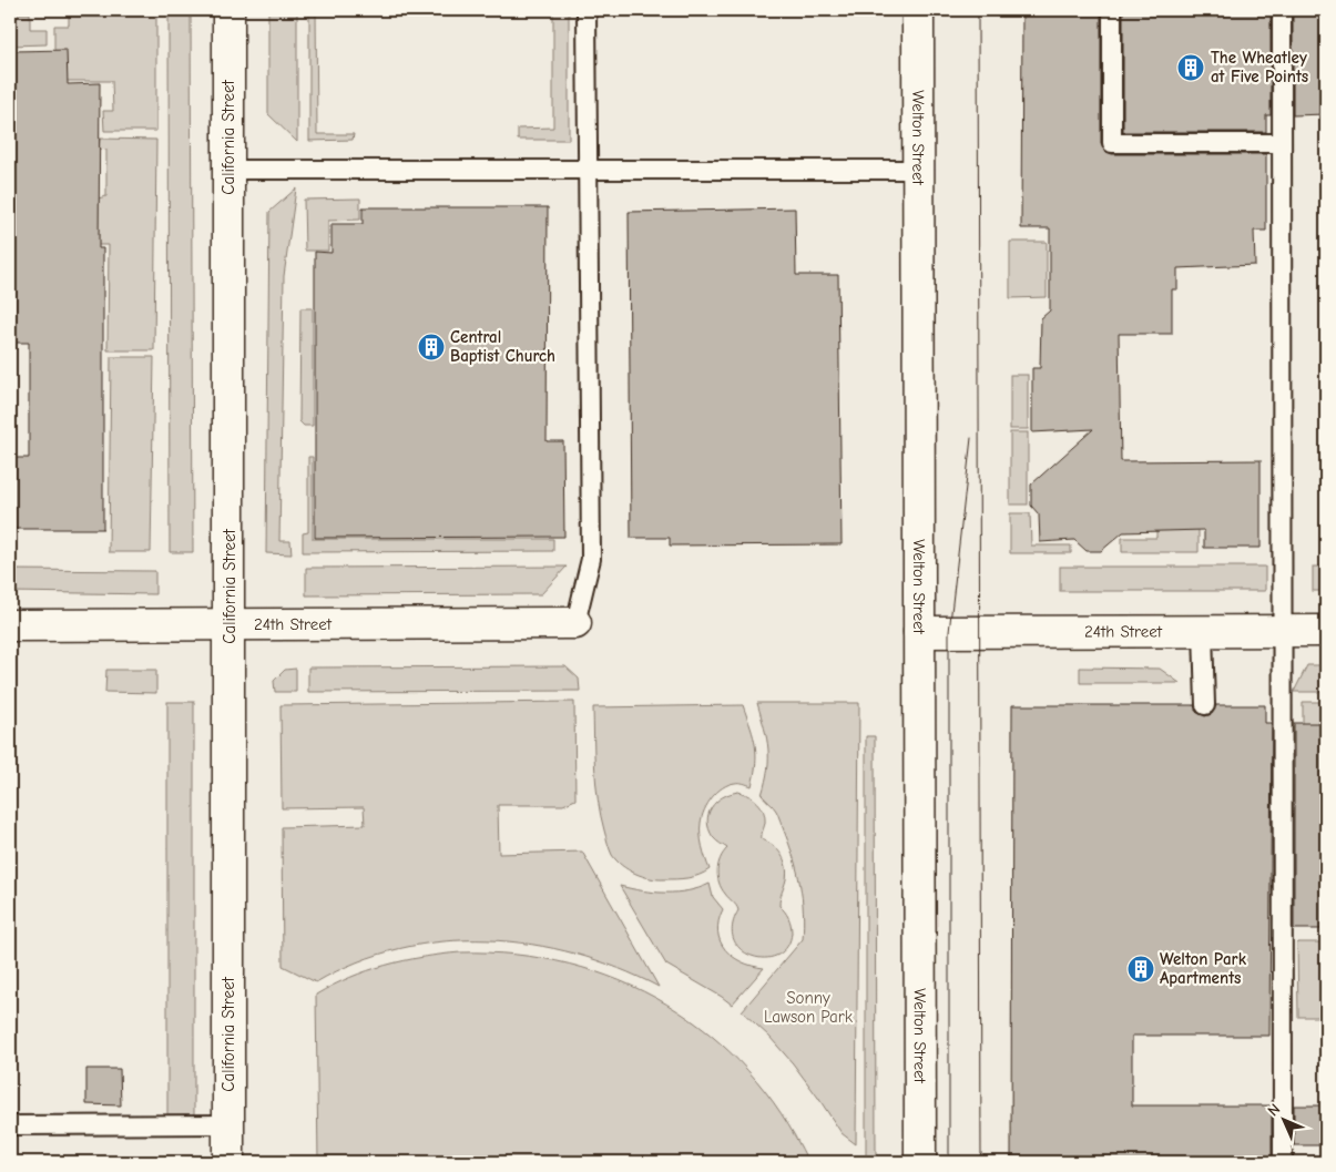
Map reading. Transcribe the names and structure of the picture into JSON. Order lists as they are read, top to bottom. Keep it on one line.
{"streets":{"street":["California Street","Welton Street","24th Street"]},"crossings":[["California Street","24th Street"],["Welton Street","24th Street"]],"parks":["Sonny Lawson Park"],"places":{"building":["The Wheatley at Five Points","Central Baptist Church","Welton Park Apartments"]},"north":"top left"}
